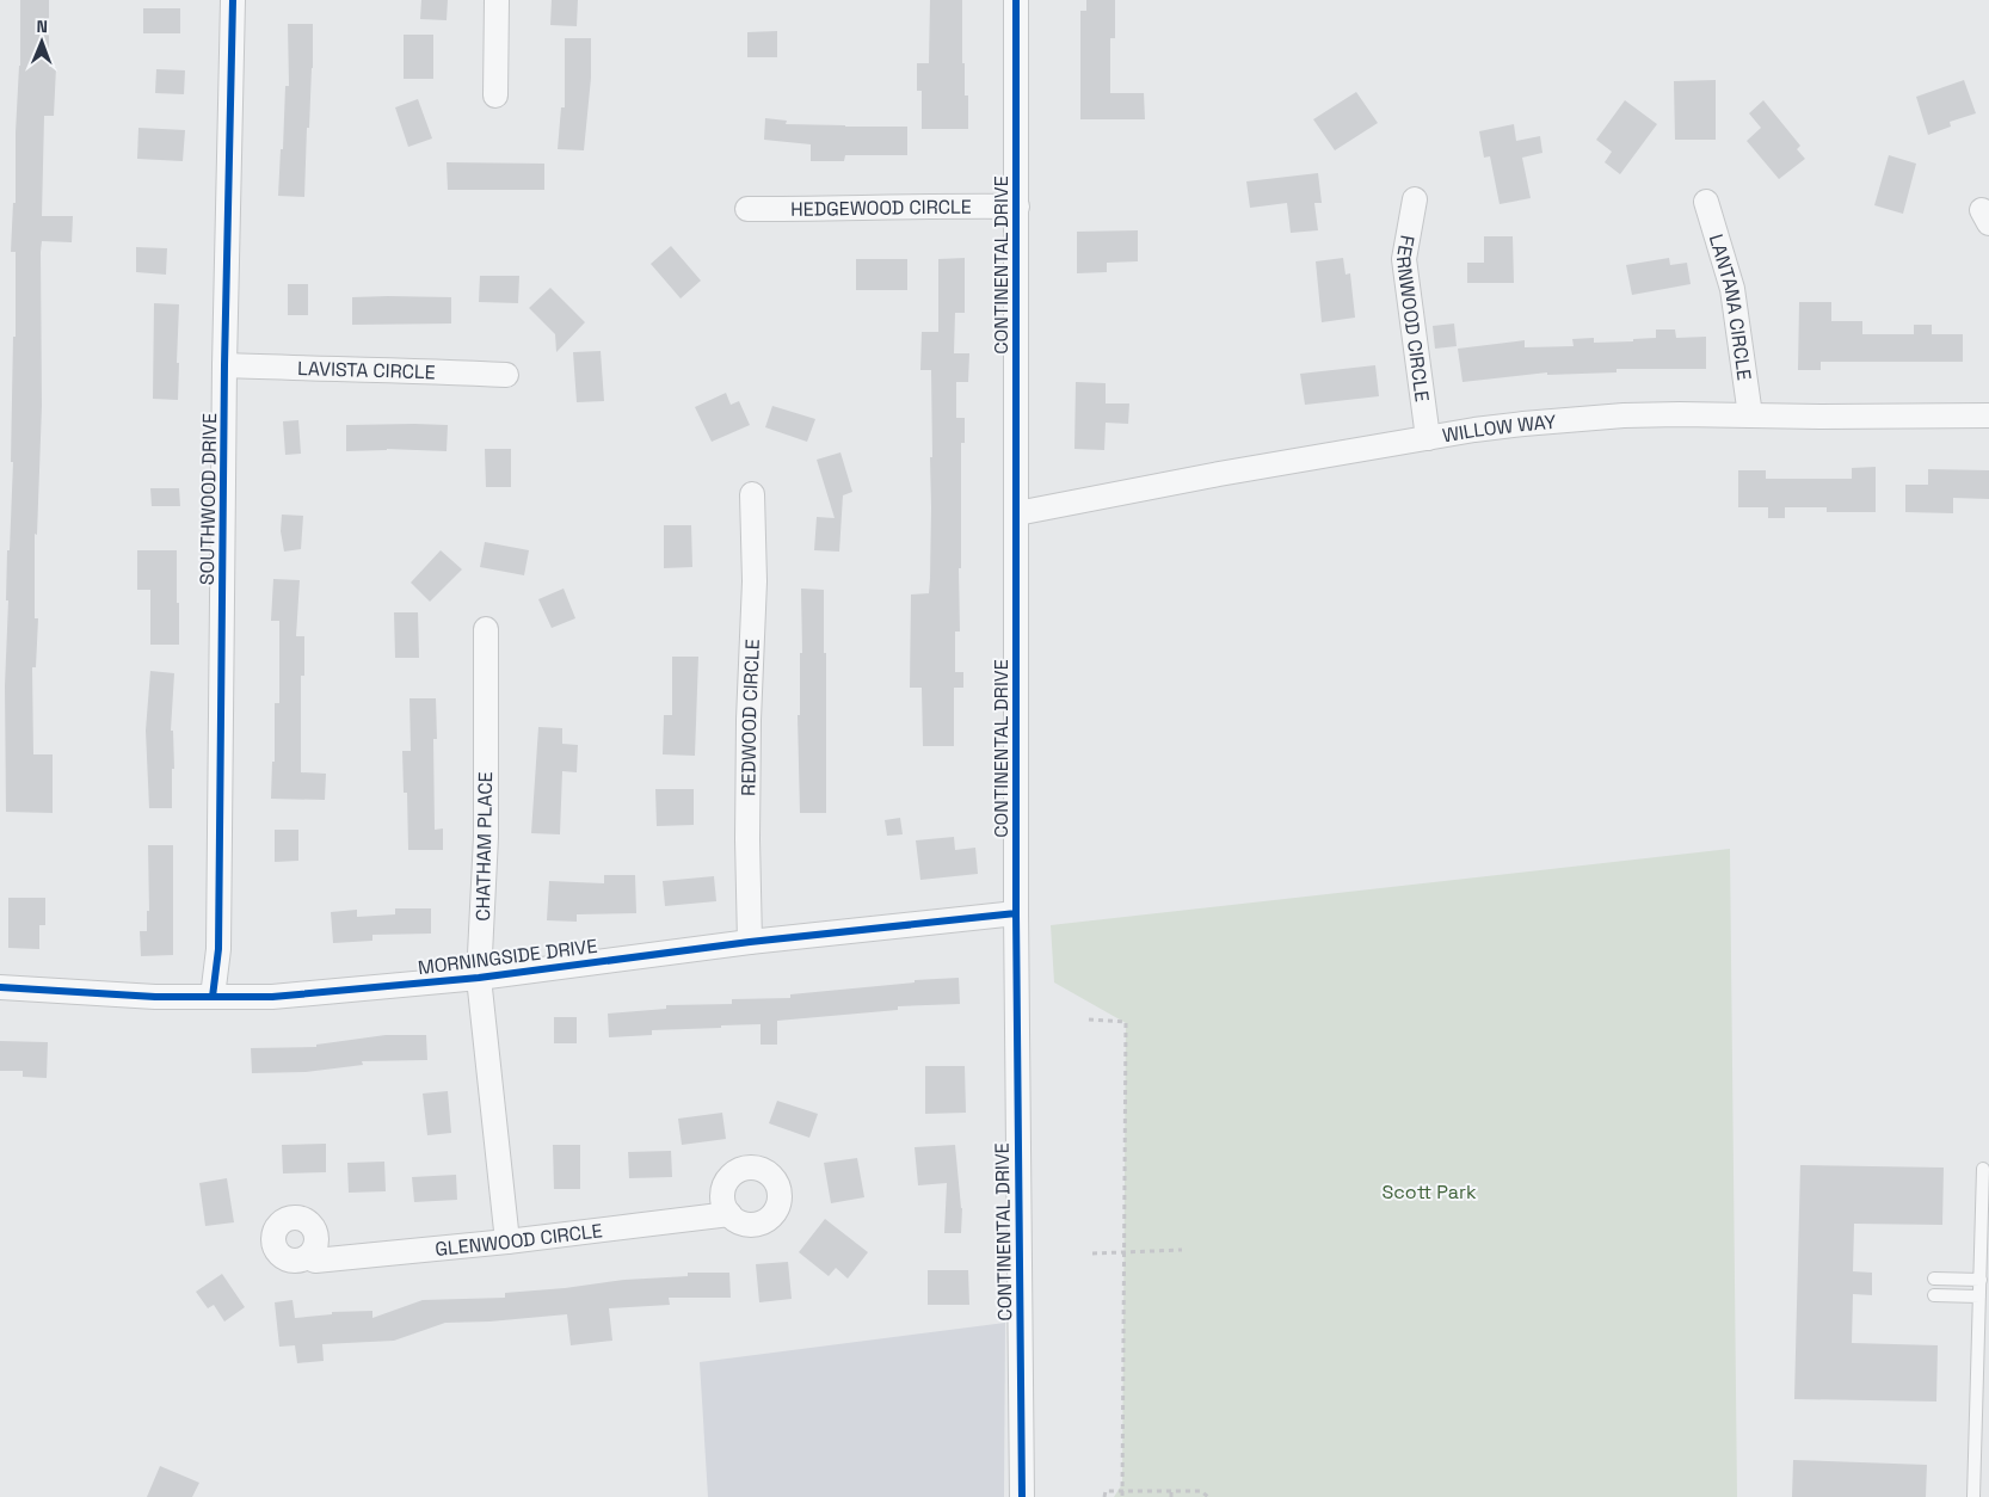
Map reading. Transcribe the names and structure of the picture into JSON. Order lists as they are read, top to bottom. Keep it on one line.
{"streets":{"street":["HEDGEWOOD CIRCLE","CONTINENTAL DRIVE","LANTANA CIRCLE","FERNWOOD CIRCLE","LAVISTA CIRCLE","WILLOW WAY","SOUTHWOOD DRIVE","REDWOOD CIRCLE","CHATHAM PLACE","MORNINGSIDE DRIVE","GLENWOOD CIRCLE"]},"crossings":[["HEDGEWOOD CIRCLE","CONTINENTAL DRIVE"],["CONTINENTAL DRIVE","WILLOW WAY"],["CONTINENTAL DRIVE","MORNINGSIDE DRIVE"],["LANTANA CIRCLE","WILLOW WAY"],["FERNWOOD CIRCLE","WILLOW WAY"],["LAVISTA CIRCLE","SOUTHWOOD DRIVE"],["SOUTHWOOD DRIVE","MORNINGSIDE DRIVE"],["REDWOOD CIRCLE","MORNINGSIDE DRIVE"],["CHATHAM PLACE","MORNINGSIDE DRIVE"],["CHATHAM PLACE","GLENWOOD CIRCLE"]],"parks":["Scott Park"],"north":"top"}
